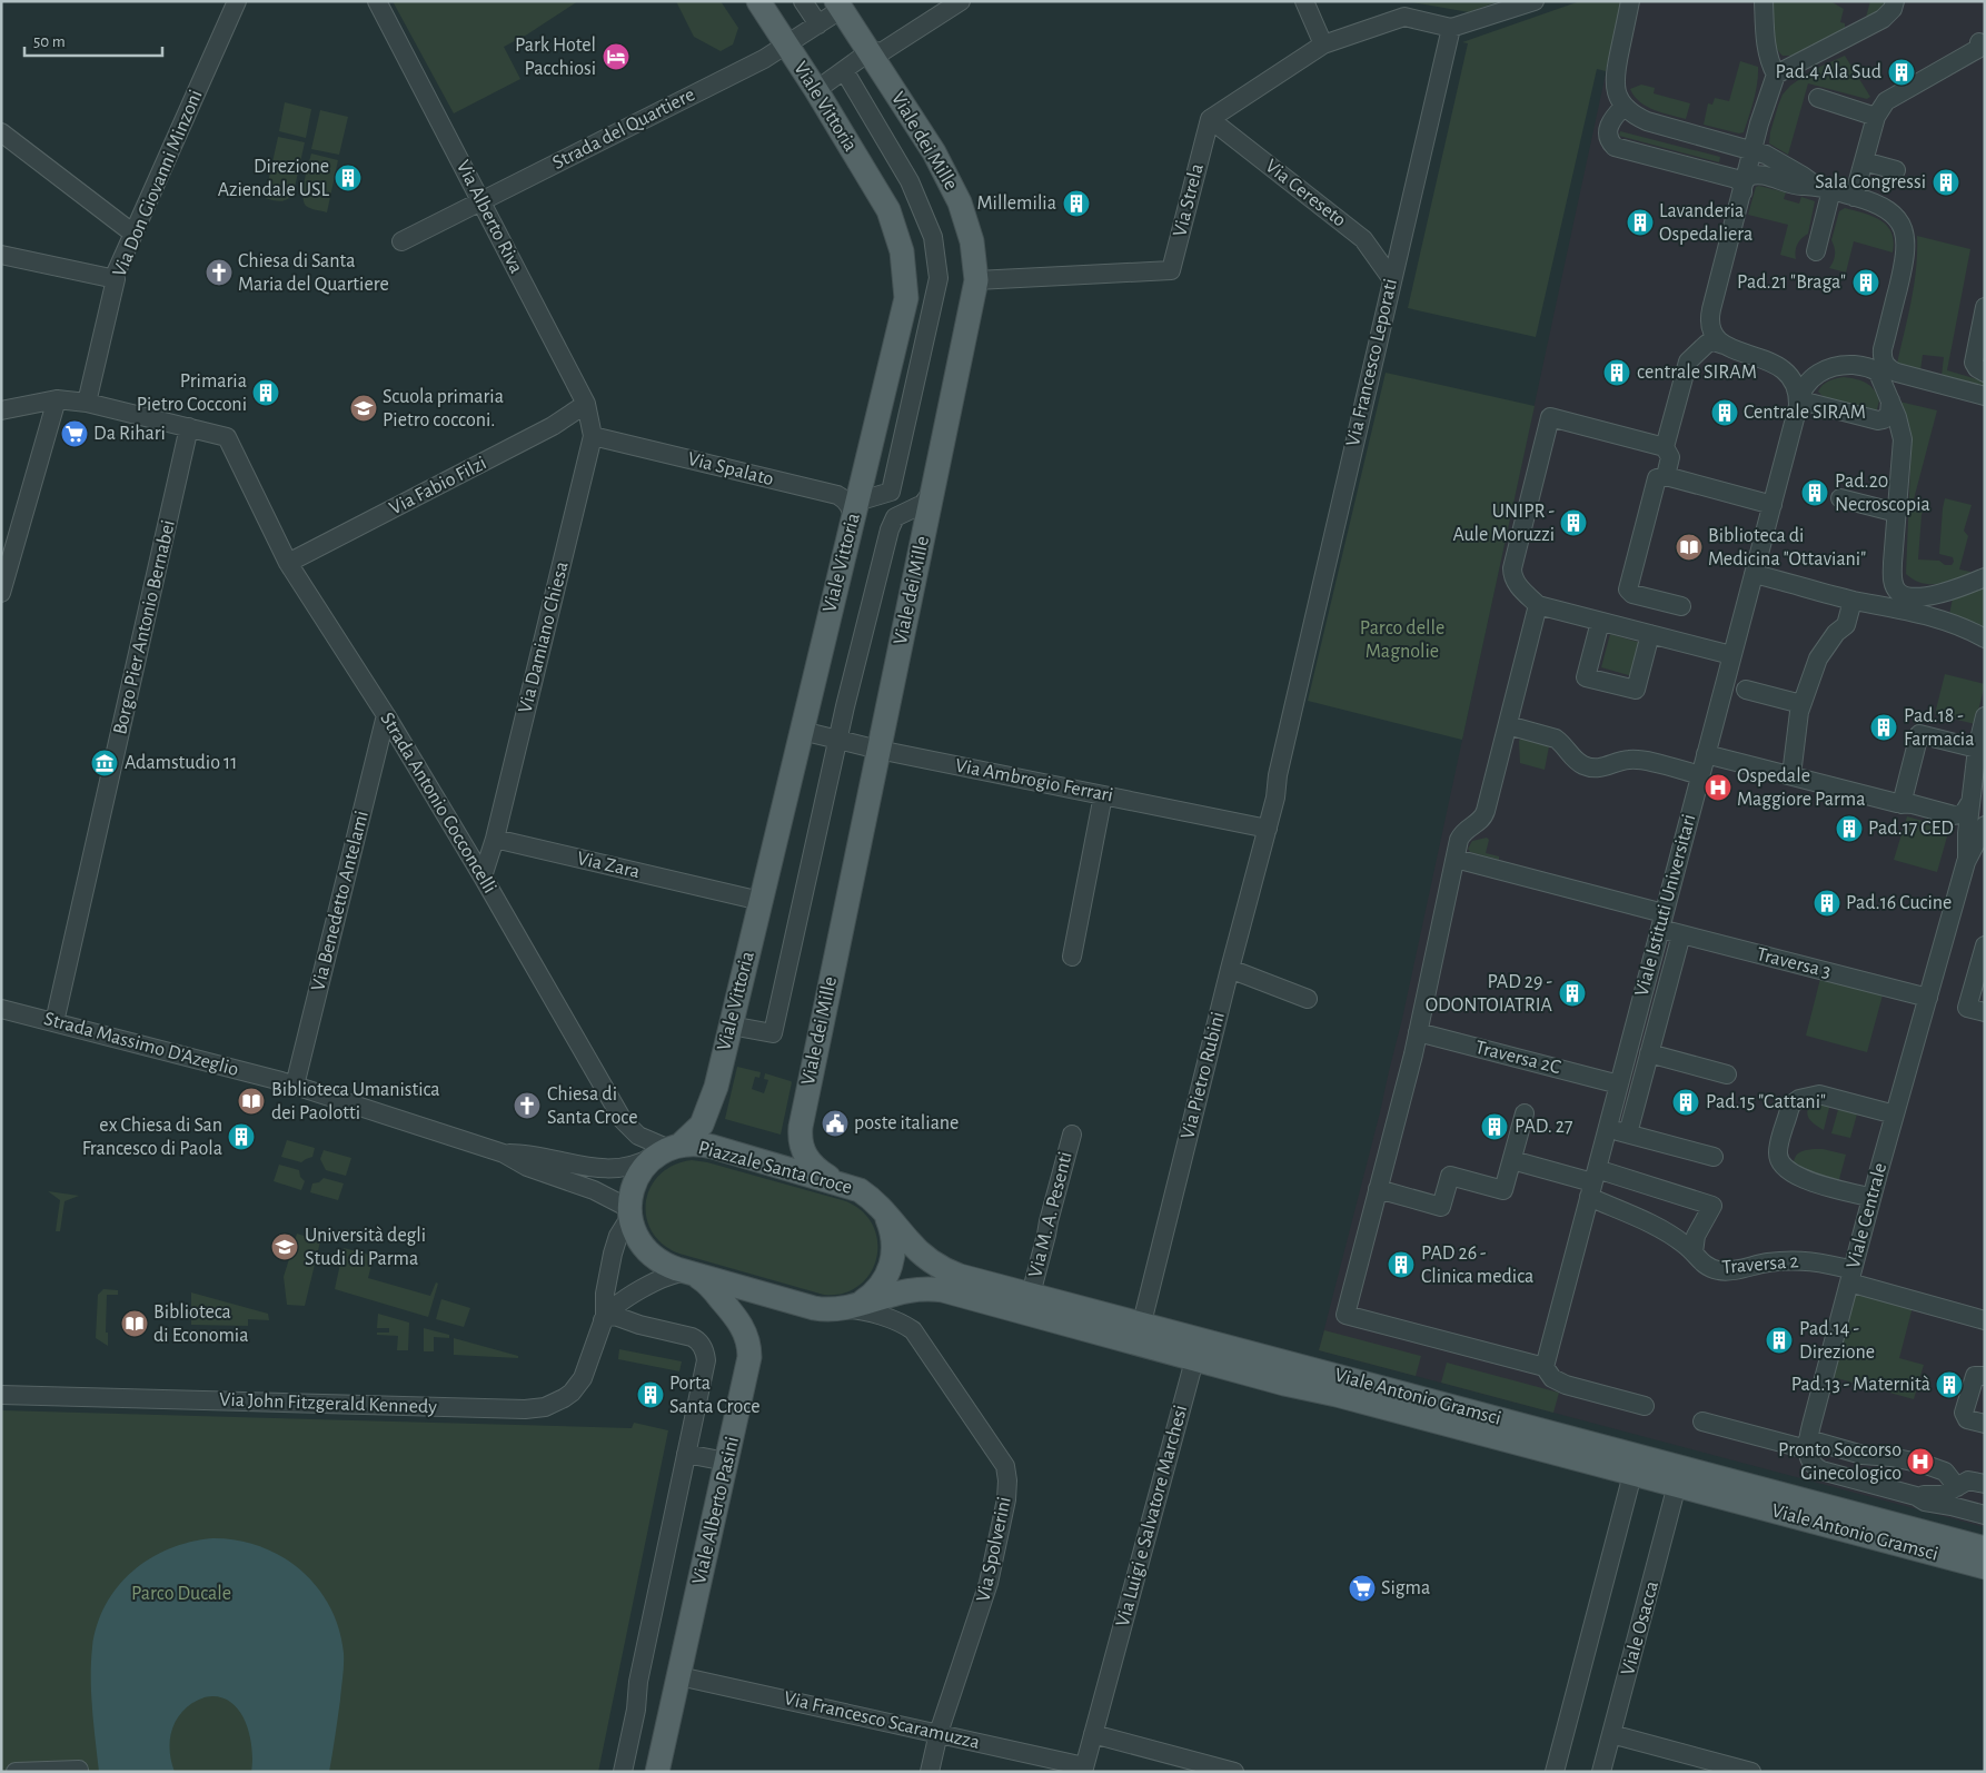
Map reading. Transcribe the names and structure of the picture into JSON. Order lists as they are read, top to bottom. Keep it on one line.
{"streets":{"main road":["Viale Vittoria","Viale dei Mille","Piazzale Santa Croce","Viale Antonio Gramsci","Viale Alberto Pasini"],"street":["Strada del Quartiere","Via Don Giovanni Minzoni","Via Cereseto","Via Strela","Via Alberto Riva","Via Francesco Leporati","Via Spalato","Via Fabio Filzi","Borgo Pier Antonio Bernabei","Via Damiano Chiesa","Via Ambrogio Ferrari","Strada Antonio Cocconcelli","Via Zara","Via Benedetto Antelami","Viale Istituti Universitari","Traversa 3","Strada Massimo D'Azeglio","Traversa 2C","Via Pietro Rubini","Via M. A. Pesenti","Viale Centrale","Traversa 2","Via John Fitzgerald Kennedy","Via Luigi e Salvatore Marchesi","Via Spolverini","Viale Osacca","Via Francesco Scaramuzza"]},"crossings":[["Viale Vittoria","Strada del Quartiere"],["Viale Vittoria","Via Spalato"],["Viale Vittoria","Via Ambrogio Ferrari"],["Viale Vittoria","Strada Antonio Cocconcelli"],["Viale Vittoria","Via Zara"],["Viale Vittoria","Piazzale Santa Croce"],["Viale Vittoria","Via John Fitzgerald Kennedy"],["Strada del Quartiere","Viale dei Mille"],["Strada del Quartiere","Via Alberto Riva"],["Viale dei Mille","Via Strela"],["Viale dei Mille","Via Ambrogio Ferrari"],["Viale dei Mille","Piazzale Santa Croce"],["Via Cereseto","Via Strela"],["Via Cereseto","Via Francesco Leporati"],["Via Alberto Riva","Via Spalato"],["Via Alberto Riva","Via Fabio Filzi"],["Via Alberto Riva","Via Damiano Chiesa"],["Via Francesco Leporati","Via Ambrogio Ferrari"],["Via Francesco Leporati","Via Pietro Rubini"],["Via Spalato","Via Damiano Chiesa"],["Via Fabio Filzi","Strada Antonio Cocconcelli"],["Borgo Pier Antonio Bernabei","Strada Antonio Cocconcelli"],["Borgo Pier Antonio Bernabei","Strada Massimo D'Azeglio"],["Via Damiano Chiesa","Via Zara"],["Via Ambrogio Ferrari","Via Pietro Rubini"],["Strada Antonio Cocconcelli","Via Benedetto Antelami"],["Strada Antonio Cocconcelli","Piazzale Santa Croce"],["Via Benedetto Antelami","Strada Massimo D'Azeglio"],["Viale Istituti Universitari","Traversa 3"],["Viale Istituti Universitari","Traversa 2C"],["Viale Istituti Universitari","Traversa 2"],["Traversa 3","Viale Centrale"],["Via Pietro Rubini","Viale Antonio Gramsci"],["Piazzale Santa Croce","Viale Antonio Gramsci"],["Via M. A. Pesenti","Viale Antonio Gramsci"],["Viale Centrale","Traversa 2"],["Viale Antonio Gramsci","Via Luigi e Salvatore Marchesi"],["Viale Antonio Gramsci","Via Spolverini"],["Viale Antonio Gramsci","Viale Osacca"],["Via John Fitzgerald Kennedy","Viale Alberto Pasini"],["Viale Alberto Pasini","Via Francesco Scaramuzza"],["Via Luigi e Salvatore Marchesi","Via Francesco Scaramuzza"],["Via Spolverini","Via Francesco Scaramuzza"]],"parks":["Parco delle Magnolie","Parco Ducale"],"places":{"hotel":["Park Hotel Pacchiosi"],"building":["Pad.4 Ala Sud","Direzione Aziendale USL","Sala Congressi","Millemilia","Lavanderia Ospedaliera","Pad.21 \"Braga\"","centrale SIRAM","Primaria Pietro Cocconi","Centrale SIRAM","Pad.20 Necroscopia","UNIPR - Aule Moruzzi","Pad.18 - Farmacia","Pad.17 CED","Pad.16 Cucine","PAD 29 - ODONTOIATRIA","Pad.15 \"Cattani\"","PAD. 27","ex Chiesa di San Francesco di Paola","PAD 26 - Clinica medica","Pad.14 - Direzione","Pad.13 - Maternità","Porta Santa Croce"],"church":["Chiesa di Santa Maria del Quartiere","Chiesa di Santa Croce"],"school or university":["Scuola primaria Pietro cocconi.","Università degli Studi di Parma"],"supermarket":["Da Rihari","Sigma"],"library":["Biblioteca di Medicina \"Ottaviani\"","Biblioteca Umanistica dei Paolotti","Biblioteca di Economia"],"museum":["Adamstudio 11"],"hospital":["Ospedale Maggiore Parma","Pronto Soccorso Ginecologico"],"public building":["poste italiane"]},"scale_bar":"50 m"}
